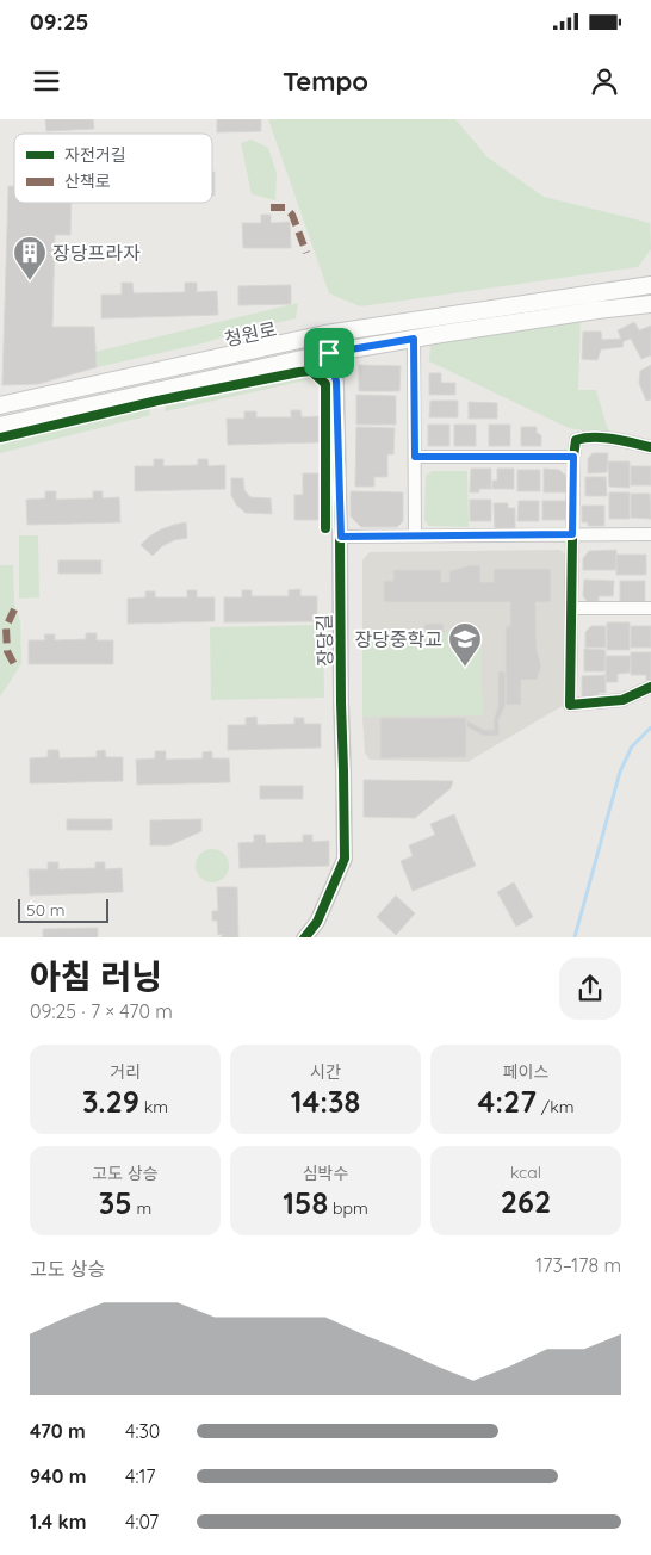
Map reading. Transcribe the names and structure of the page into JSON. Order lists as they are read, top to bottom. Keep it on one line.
{"streets":{"main road":["청원로"],"street":["장당길"]},"crossings":[["청원로","장당길"]],"places":{"building":["장당프라자"],"school or university":["장당중학교"]},"legend":["자전거길","산책로"],"scale_bar":"50 m","page":{"status":"09:25","header":"Tempo","scale":"50 m","heading":["아침 러닝","09:25 · 7 × 470 m"],"stats":[["거리","3.29 km"],["시간","14:38"],["페이스","4:27 /km"],["고도 상승","35 m"],["심박수","158 bpm"],["kcal","262"]],"chart":["고도 상승","173–178 m"],"list":[{"name":"470 m","note":"4:30"},{"name":"940 m","note":"4:17"},{"name":"1.4 km","note":"4:07"}]}}
